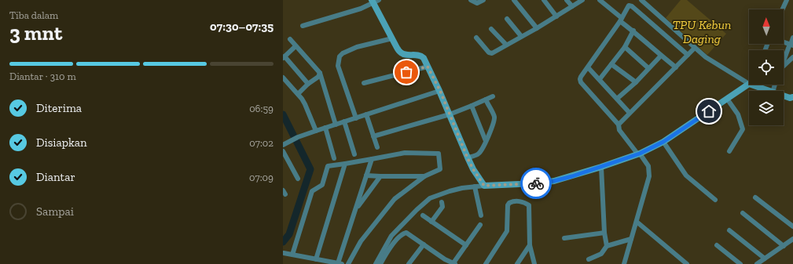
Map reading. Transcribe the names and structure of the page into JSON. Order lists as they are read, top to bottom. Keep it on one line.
{"parks":["TPU Kebun Daging"],"north":"top","page":{"heading":["3 mnt","Tiba dalam","07:30–07:35"],"bar":"Diantar · 310 m","list":[["Diterima","06:59"],["Disiapkan","07:02"],["Diantar","07:09"],"Sampai"]}}
